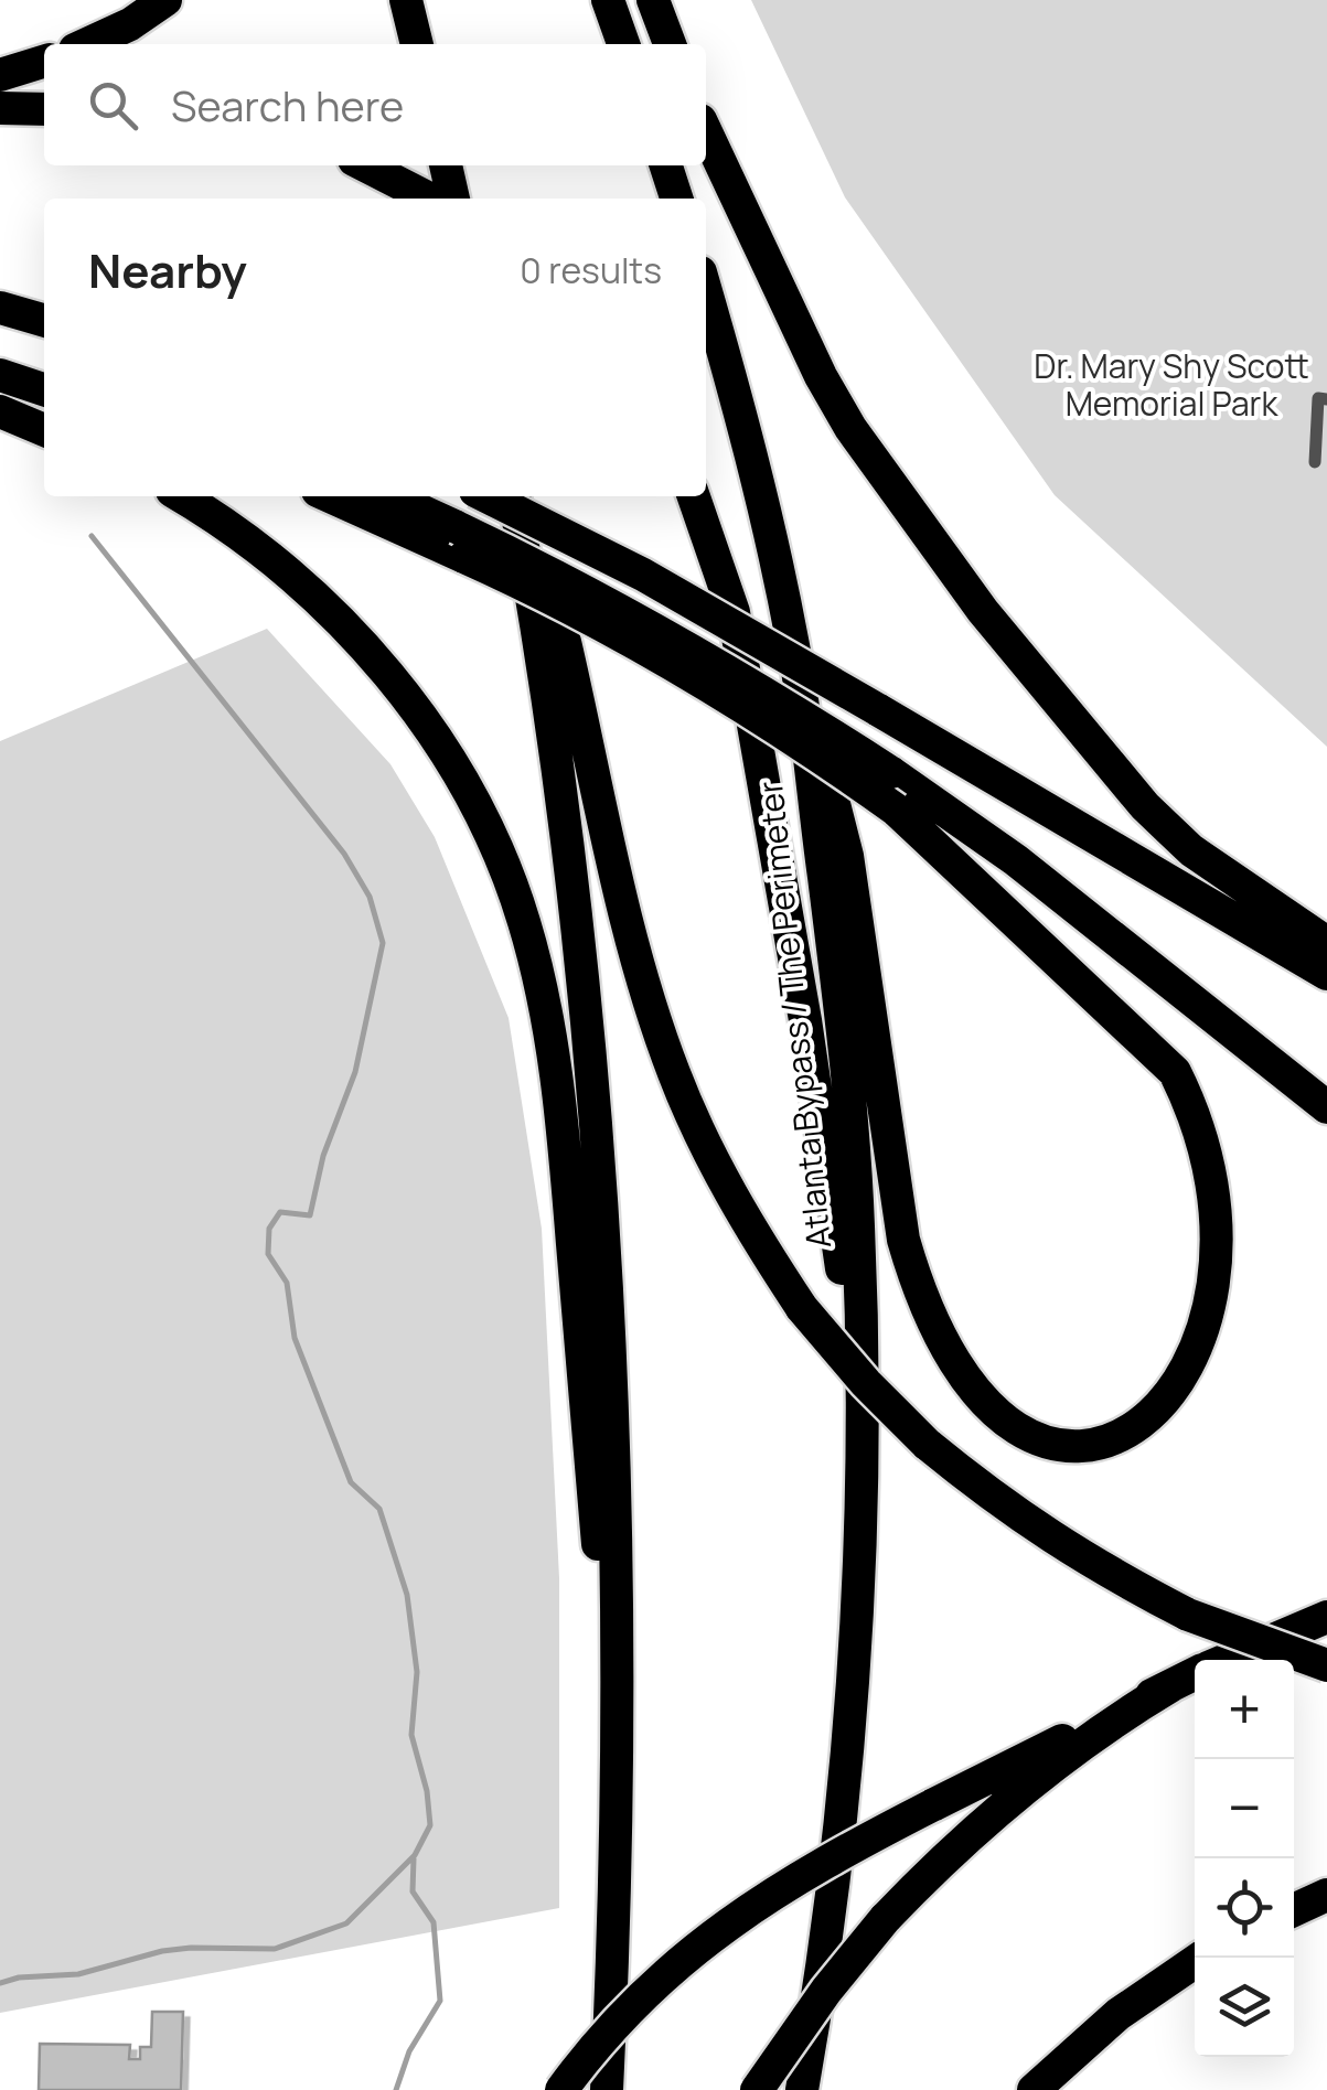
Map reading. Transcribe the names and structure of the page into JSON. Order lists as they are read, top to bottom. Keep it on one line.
{"streets":{"highway":["Atlanta Bypass / The Perimeter"]},"parks":["Dr. Mary Shy Scott Memorial Park"],"page":{"search":"Search here","heading":["Nearby","0 results"],"map_buttons":["+","−"]}}
